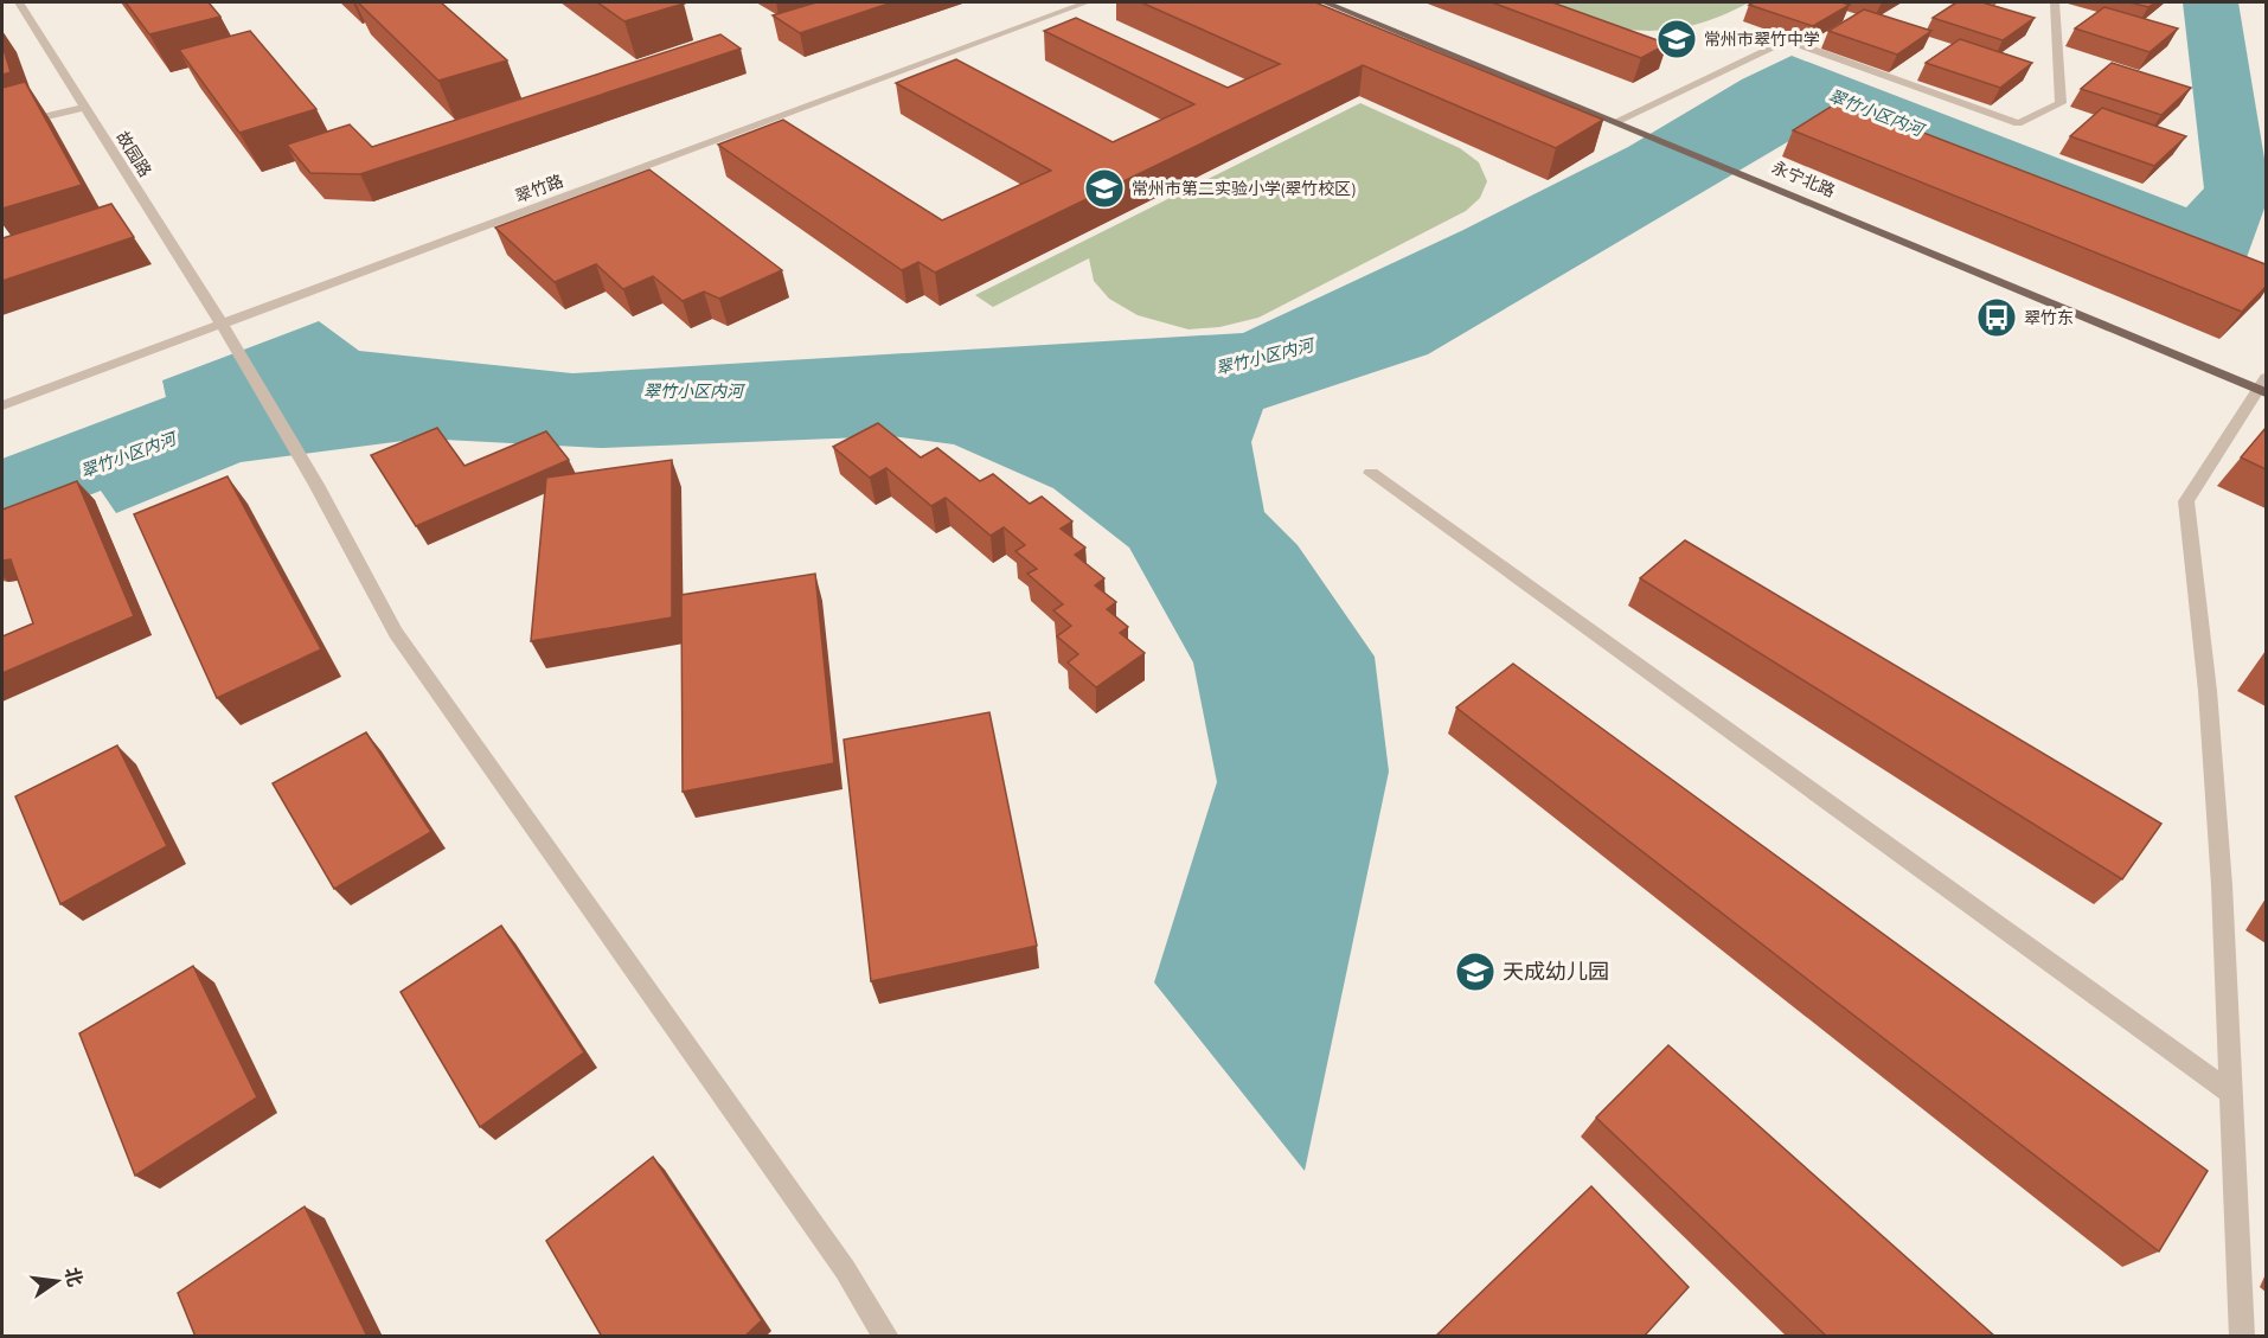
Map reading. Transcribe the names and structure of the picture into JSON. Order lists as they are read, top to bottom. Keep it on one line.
{"streets":{"main road":["永宁北路"],"street":["故园路","翠竹路"]},"crossings":[["故园路","翠竹路"]],"water":["翠竹小区内河"],"places":{"school or university":["常州市翠竹中学","常州市第二实验小学(翠竹校区)","天成幼儿园"],"bus stop":["翠竹东"]},"north":"right"}
